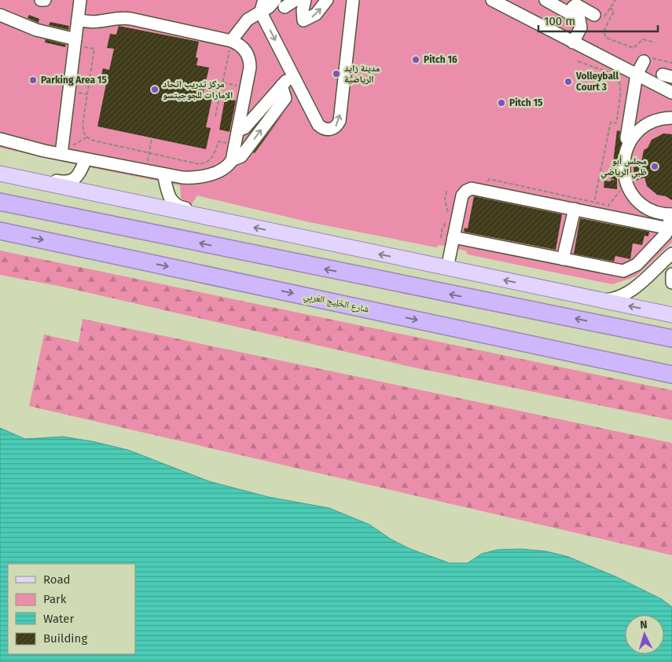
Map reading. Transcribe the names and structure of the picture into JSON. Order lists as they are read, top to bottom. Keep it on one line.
{"streets":{"highway":["شارع الخَلِيج العَربِي"]},"places":["Pitch 16","مدينة زايد الرياضية","Parking Area 15","Volleyball Court 3","مركز تدريب اتحاد الإمارات للجوجيتسو","Pitch 15","مجلس أبو ظبي الرياضي"],"legend":["Road","Park","Water","Building"],"scale_bar":"100 m","north":"top"}
